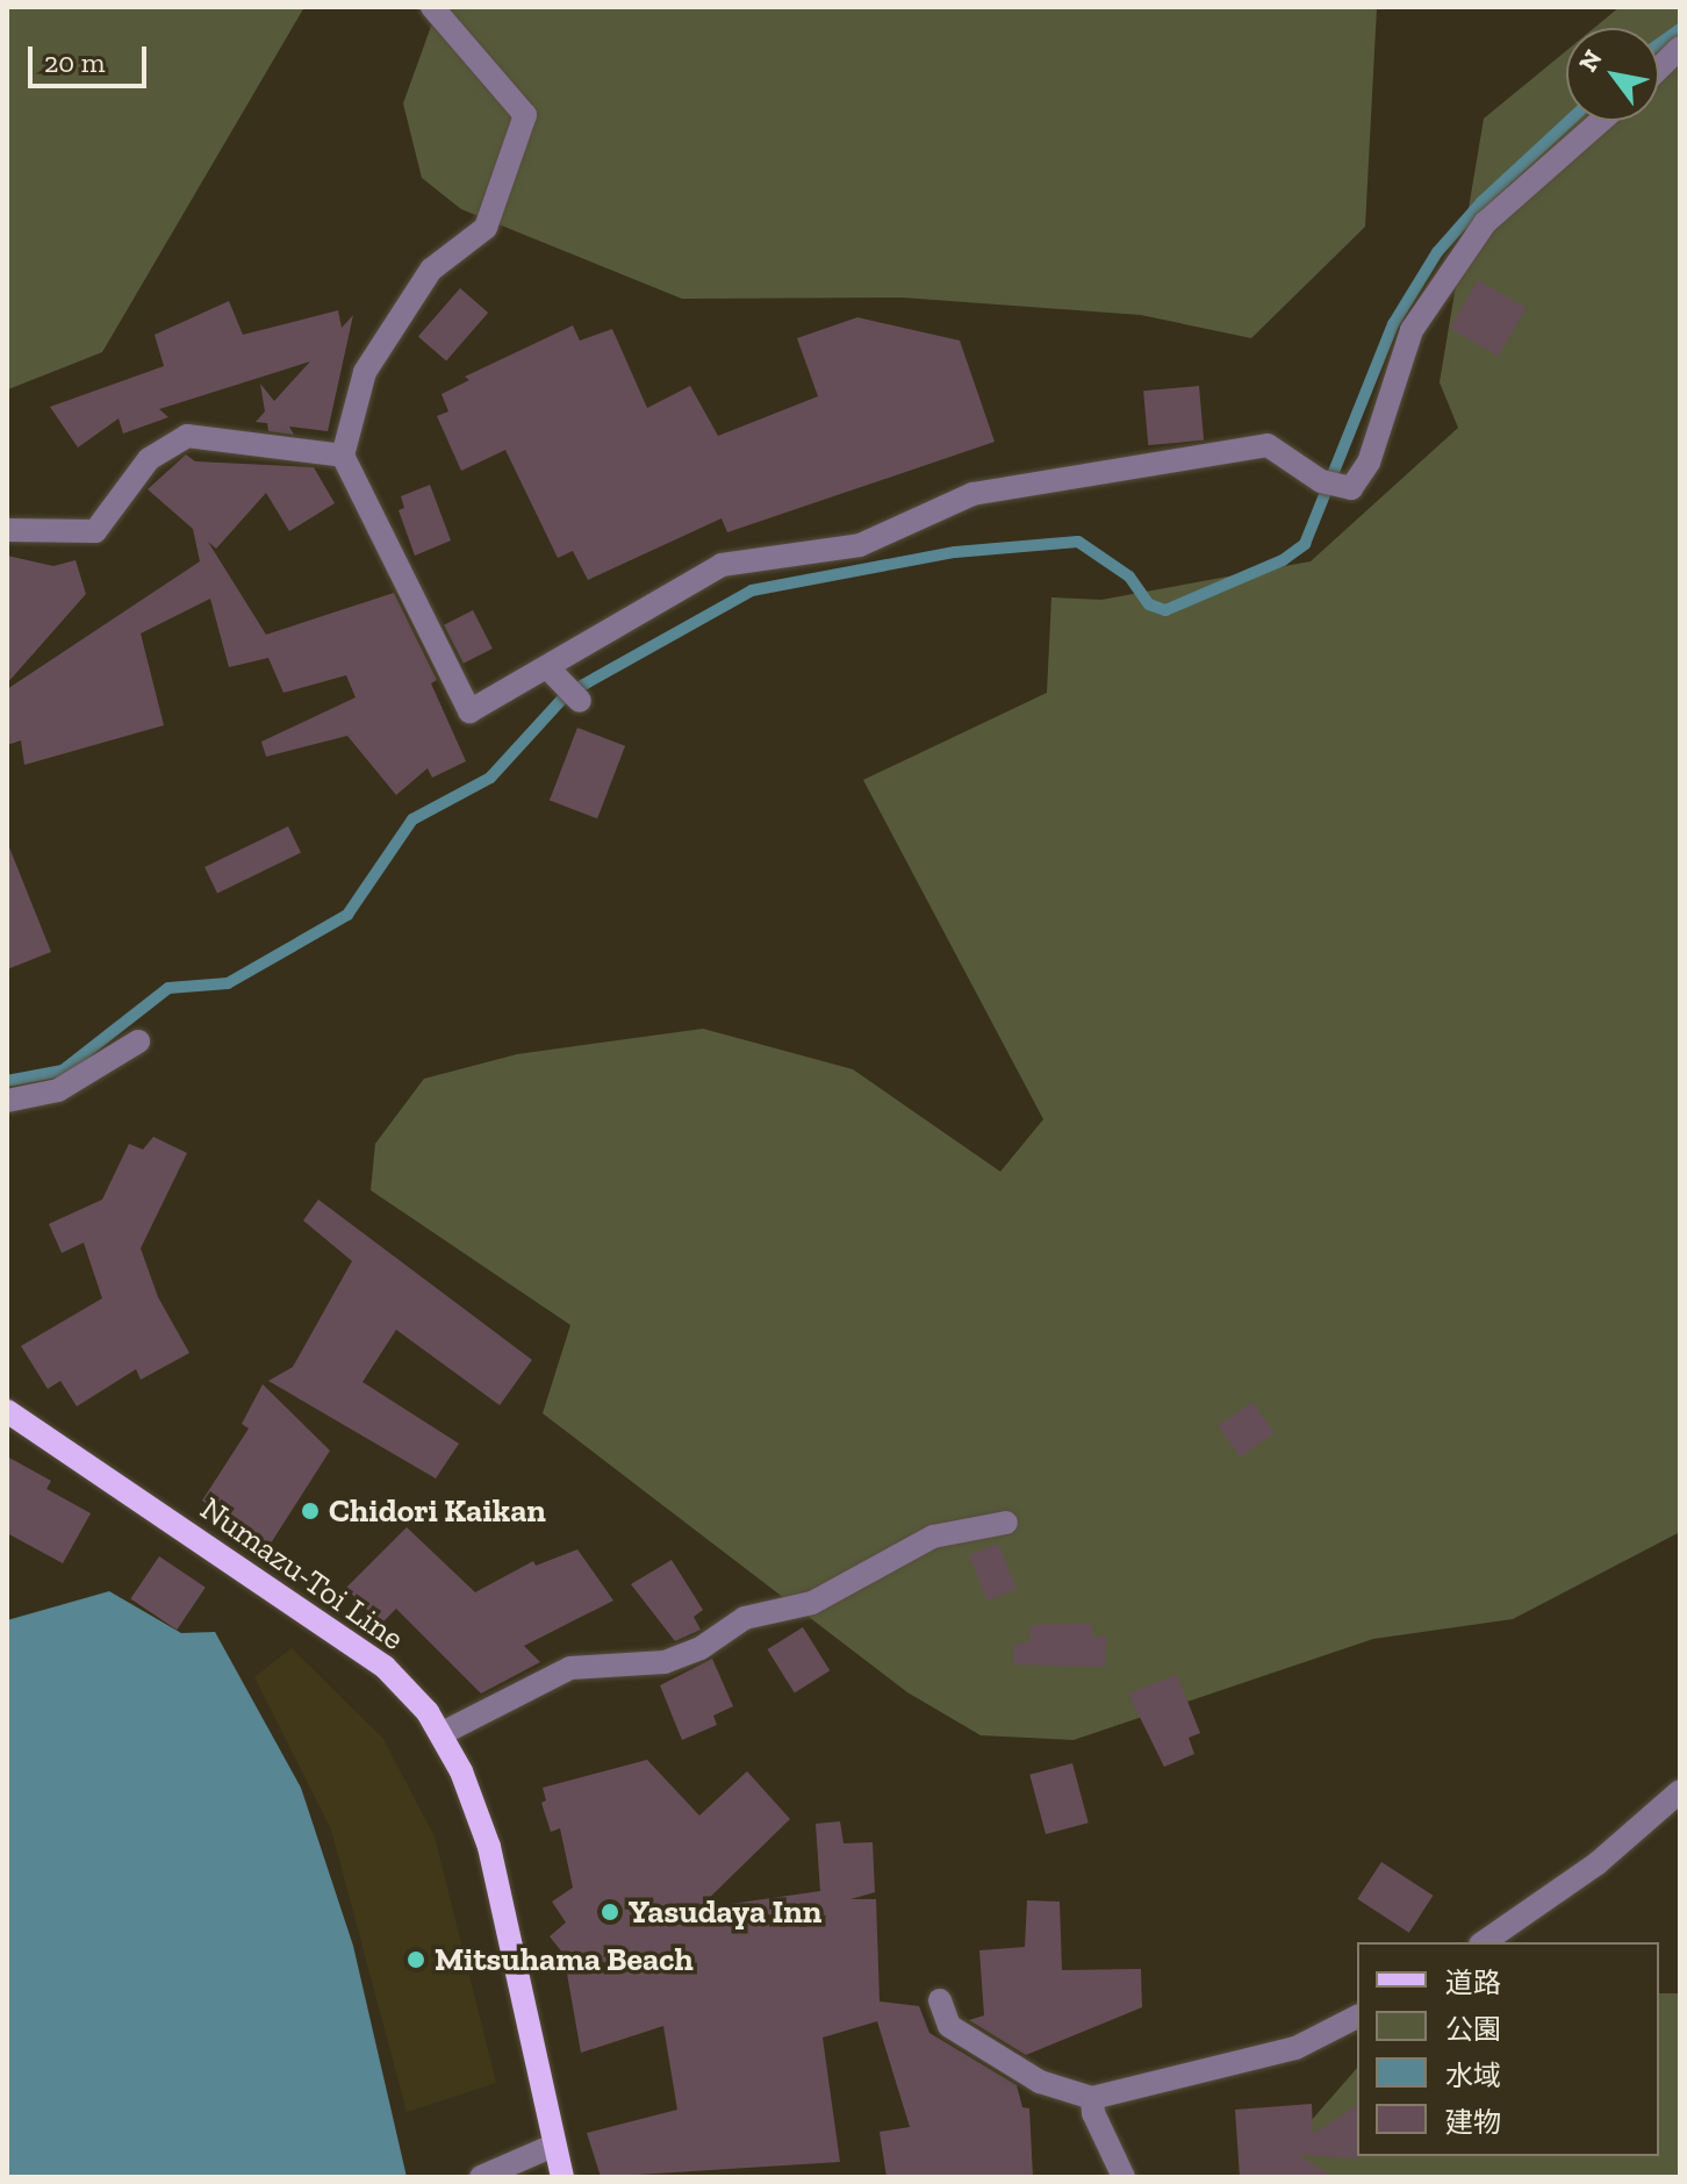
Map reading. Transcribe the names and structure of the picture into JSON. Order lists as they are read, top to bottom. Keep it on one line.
{"streets":{"main road":["Numazu-Toi Line"]},"places":["Chidori Kaikan","Yasudaya Inn","Mitsuhama Beach"],"legend":["道路","公園","水域","建物"],"scale_bar":"20 m","north":"top left"}
